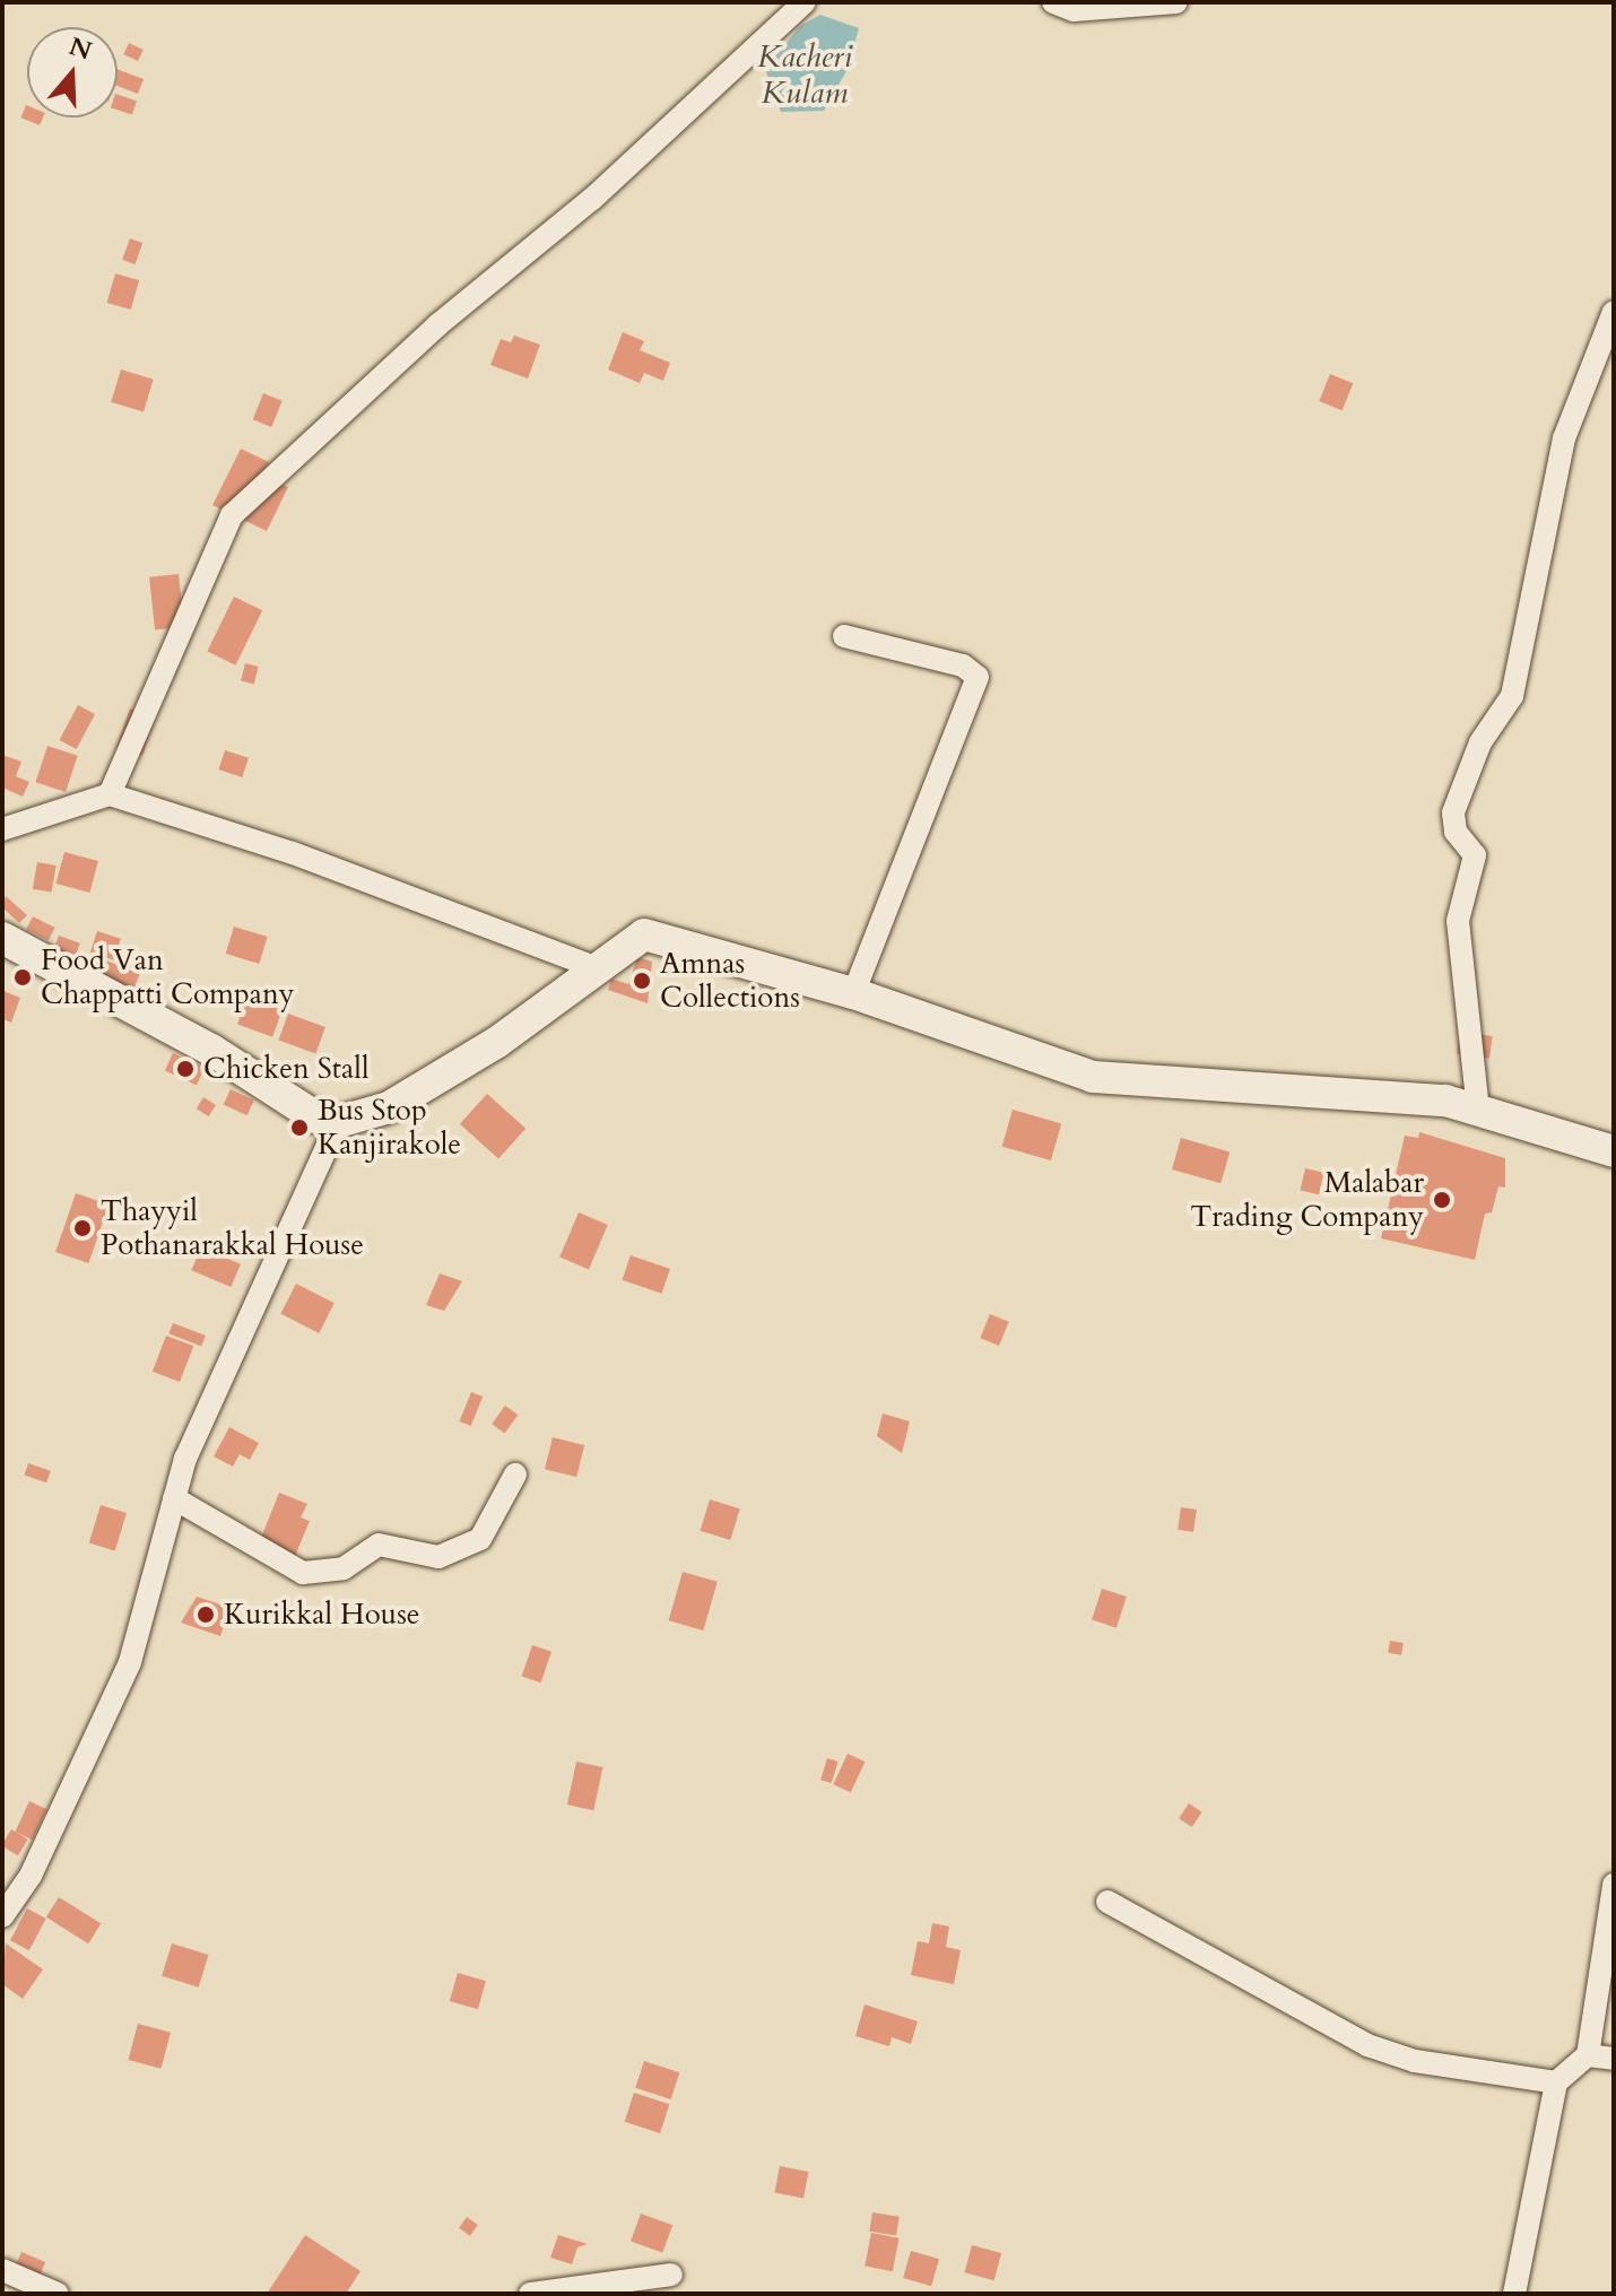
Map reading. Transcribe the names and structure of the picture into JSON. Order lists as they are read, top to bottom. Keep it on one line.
{"water":["Kacheri Kulam"],"places":["Food Van Chappatti Company","Amnas Collections","Chicken Stall","Bus Stop Kanjirakole","Malabar Trading Company","Thayyil Pothanarakkal House","Kurikkal House"],"north":"top"}
